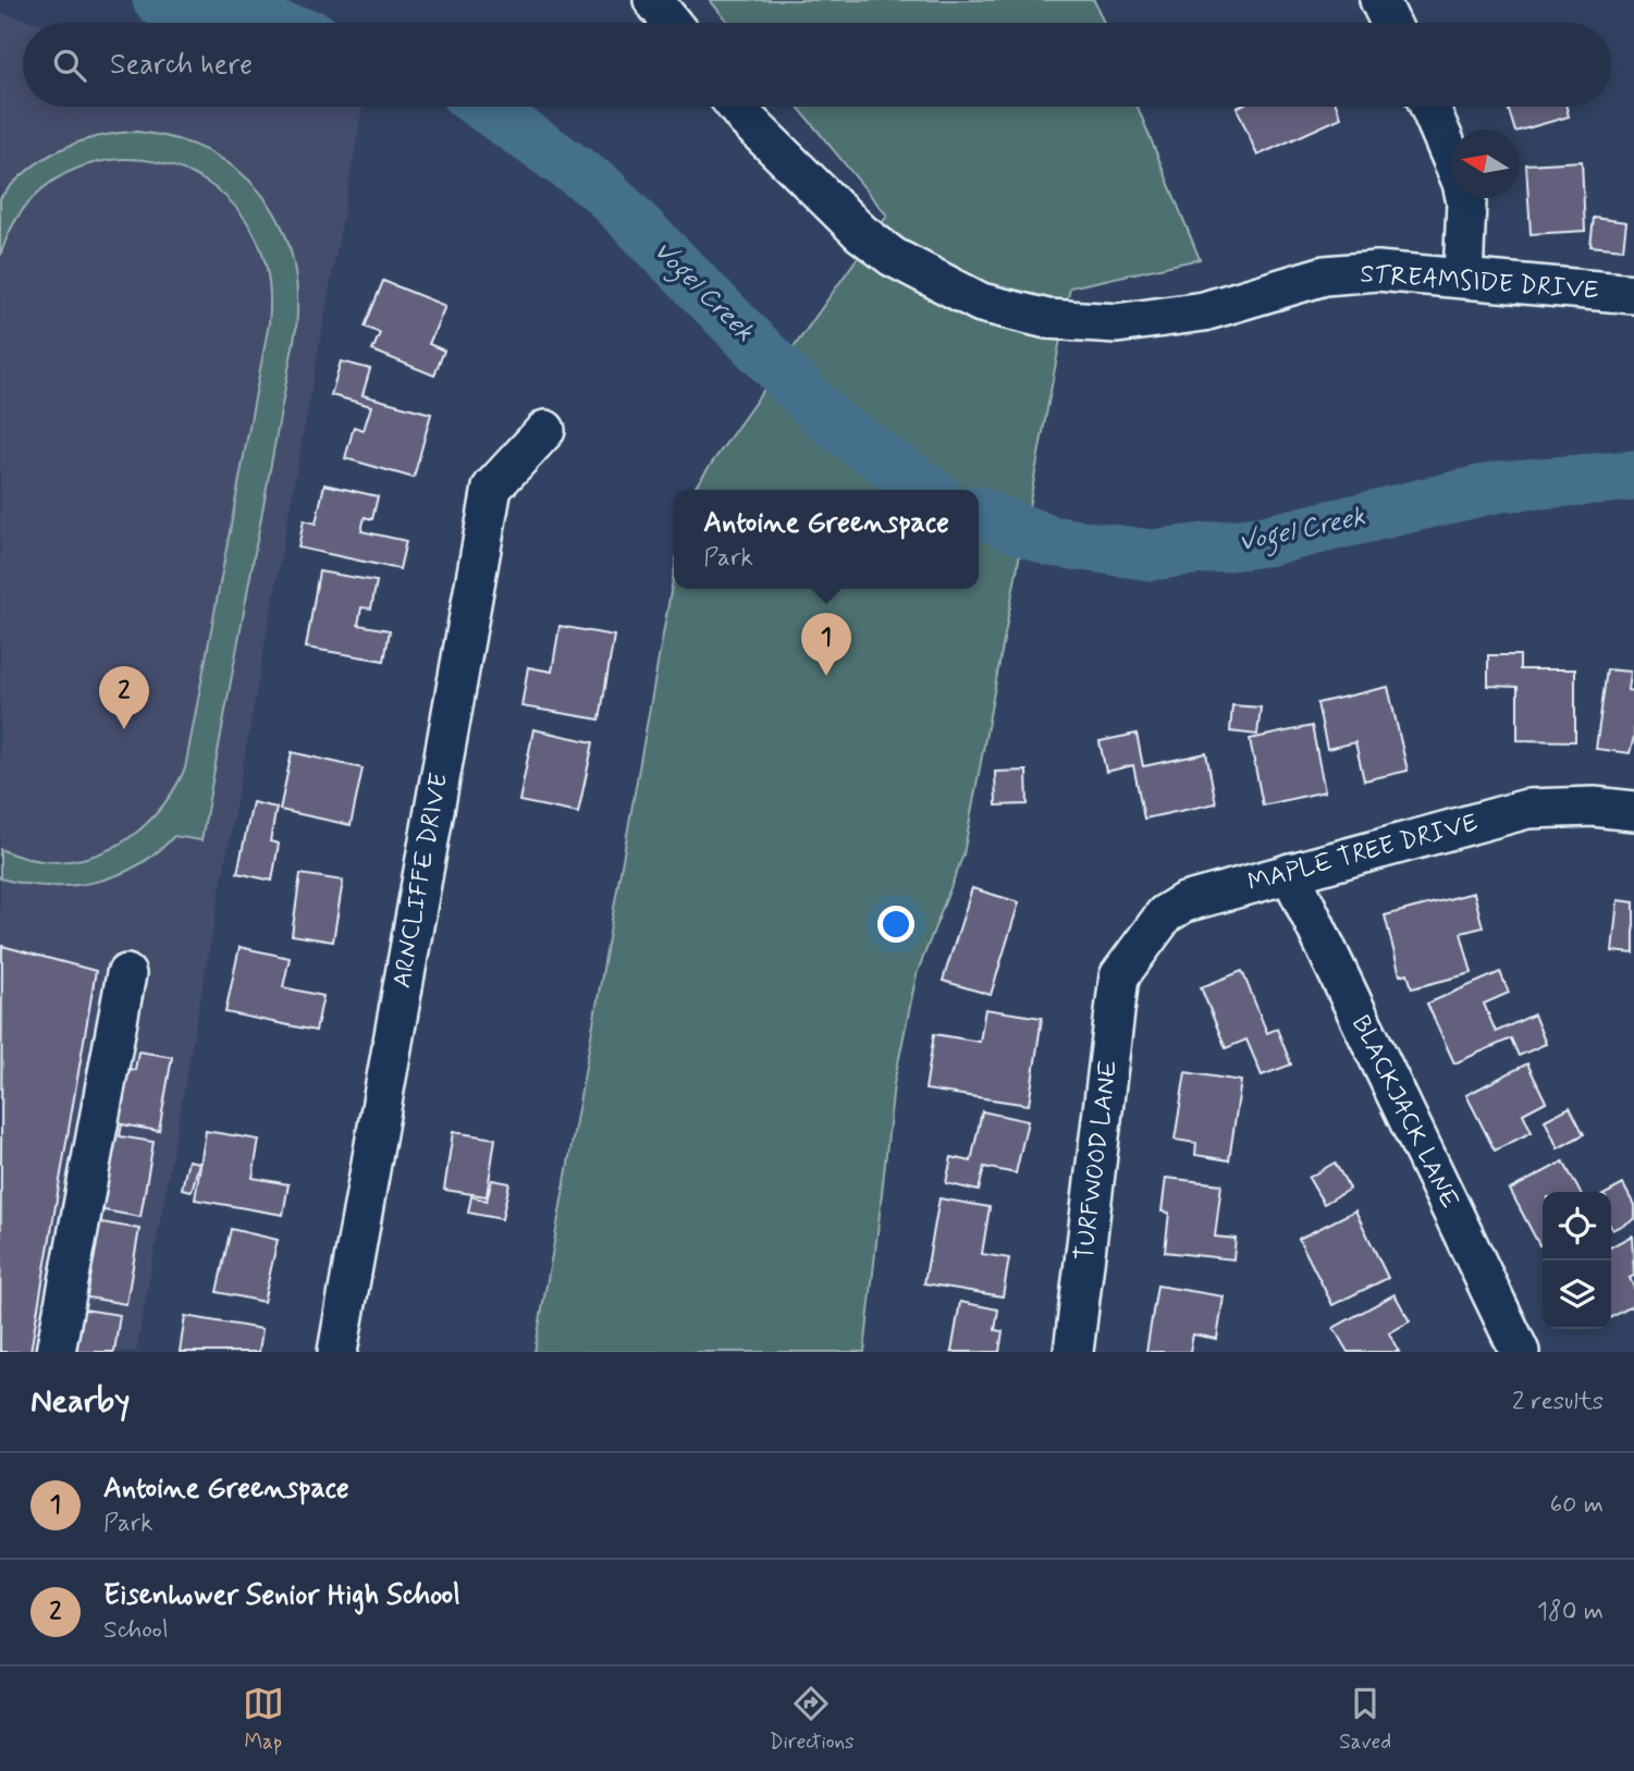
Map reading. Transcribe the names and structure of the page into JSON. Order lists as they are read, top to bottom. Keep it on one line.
{"streets":{"street":["STREAMSIDE DRIVE","MAPLE TREE DRIVE","ARNCLIFFE DRIVE","BLACKJACK LANE","TURFWOOD LANE"]},"crossings":[["MAPLE TREE DRIVE","BLACKJACK LANE"],["MAPLE TREE DRIVE","TURFWOOD LANE"]],"water":["Vogel Creek"],"north":"left","page":{"search":"Search here","popup":["Antoine Greenspace","Park"],"pins":["1","2"],"heading":["Nearby","2 results"],"list":[{"mark":"1","name":"Antoine Greenspace","note":"Park","value":"60 m"},{"mark":"2","name":"Eisenhower Senior High School","note":"School","value":"180 m"}],"nav":["Map","Directions","Saved"]}}
